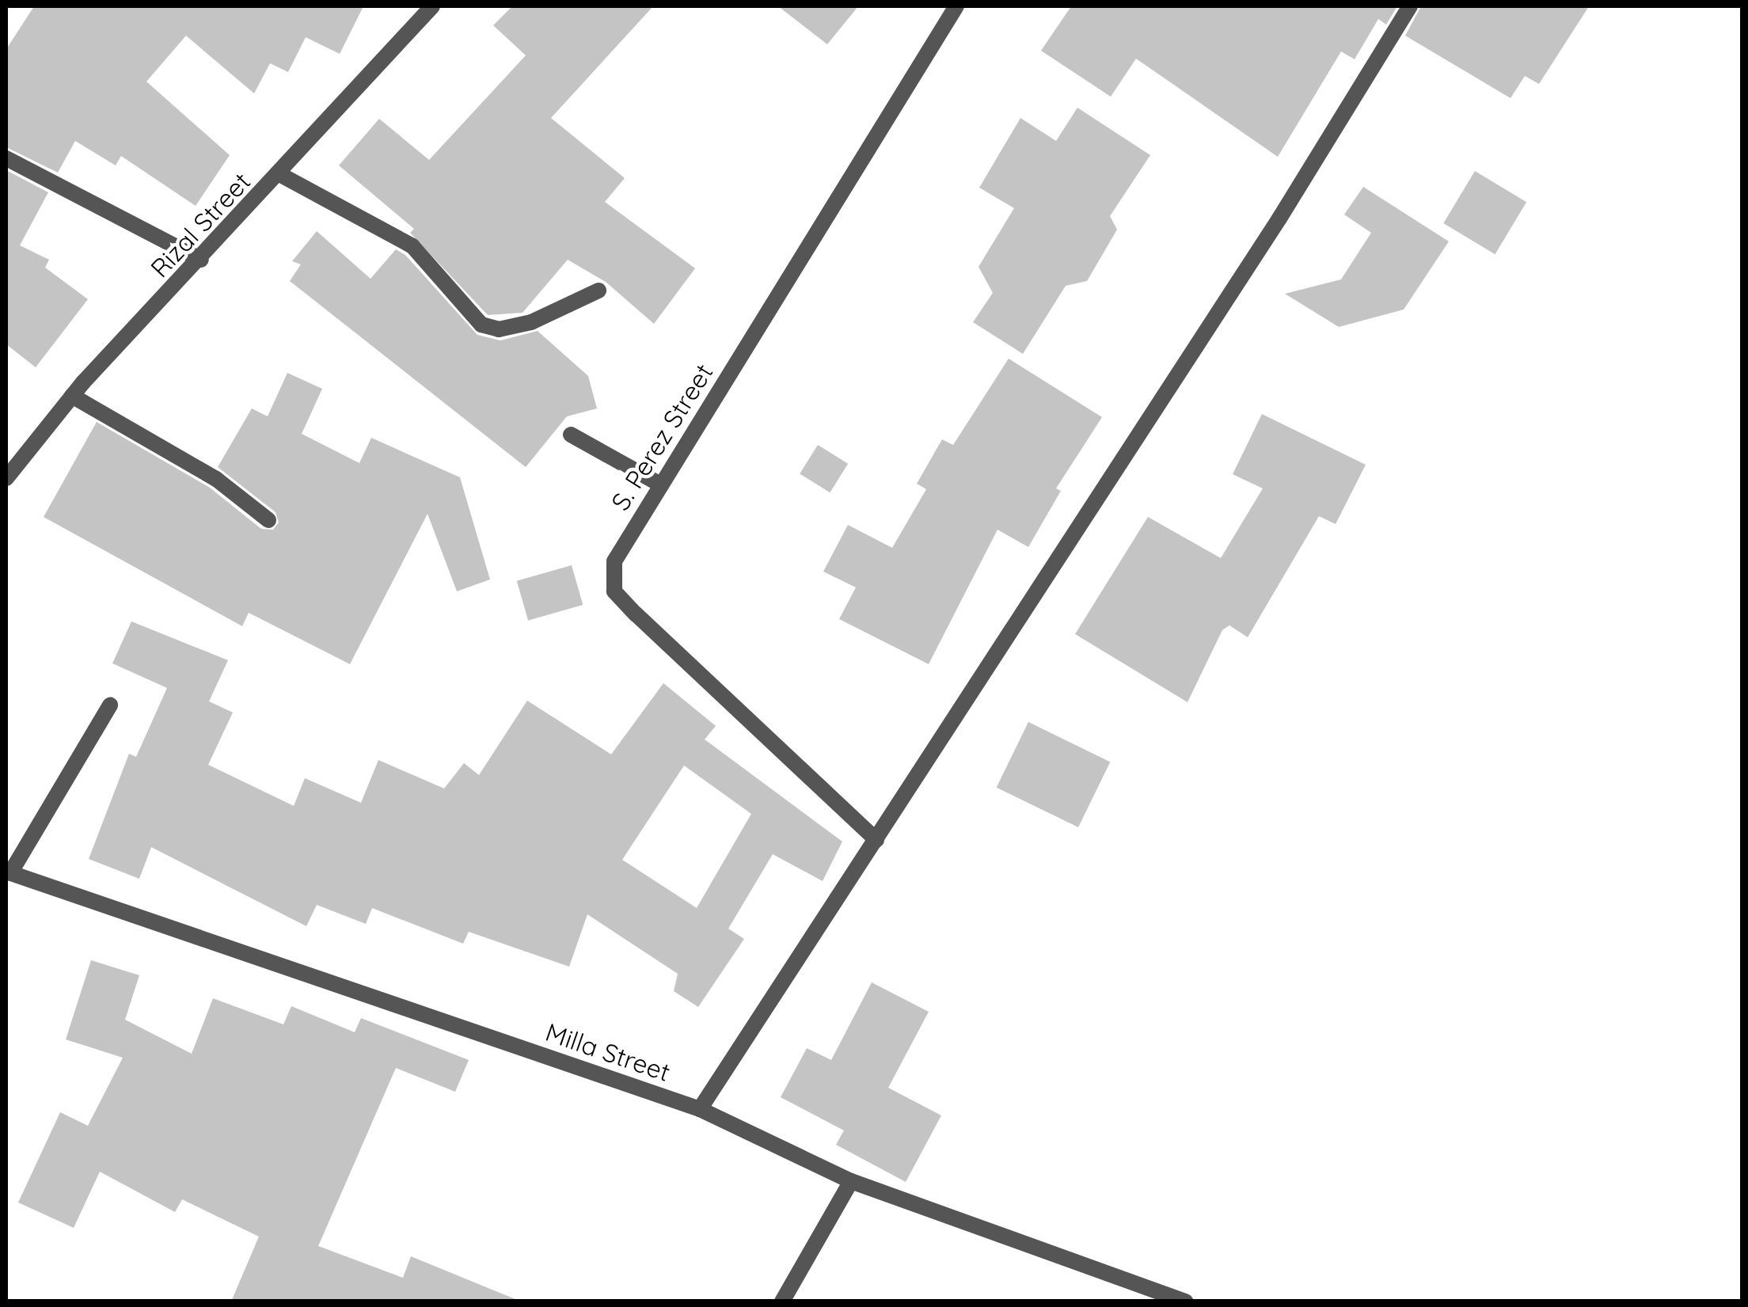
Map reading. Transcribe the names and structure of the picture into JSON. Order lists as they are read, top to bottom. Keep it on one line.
{"streets":{"street":["Rizal Street","S. Perez Street","Milla Street"]}}
